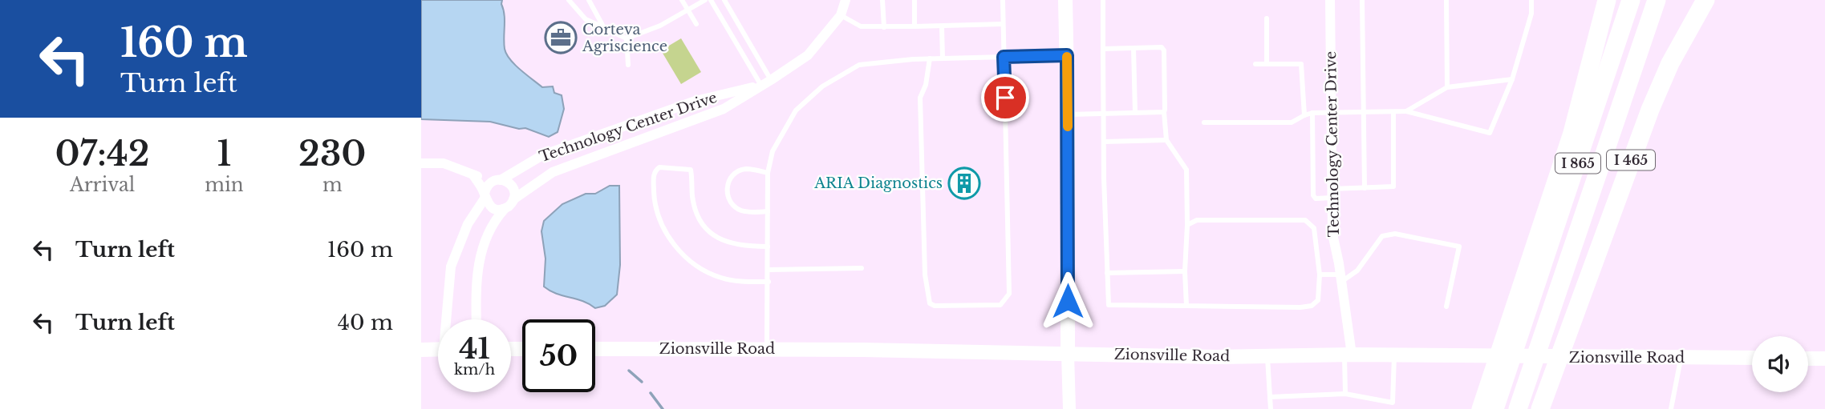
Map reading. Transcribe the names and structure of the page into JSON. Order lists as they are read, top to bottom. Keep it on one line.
{"streets":{"highway":["I 465","I 865"],"main road":["Zionsville Road"],"street":["Technology Center Drive"]},"crossings":[["Technology Center Drive","Zionsville Road"]],"places":{"office":["Corteva Agriscience"],"building":["ARIA Diagnostics"]},"page":{"turn":["160 m","Turn left"],"eta":["07:42","Arrival","1","min","230","m"],"list":[{"name":"Turn left","value":"160 m"},{"name":"Turn left","value":"40 m"}],"speed":"41 km/h","limit":"50"}}
